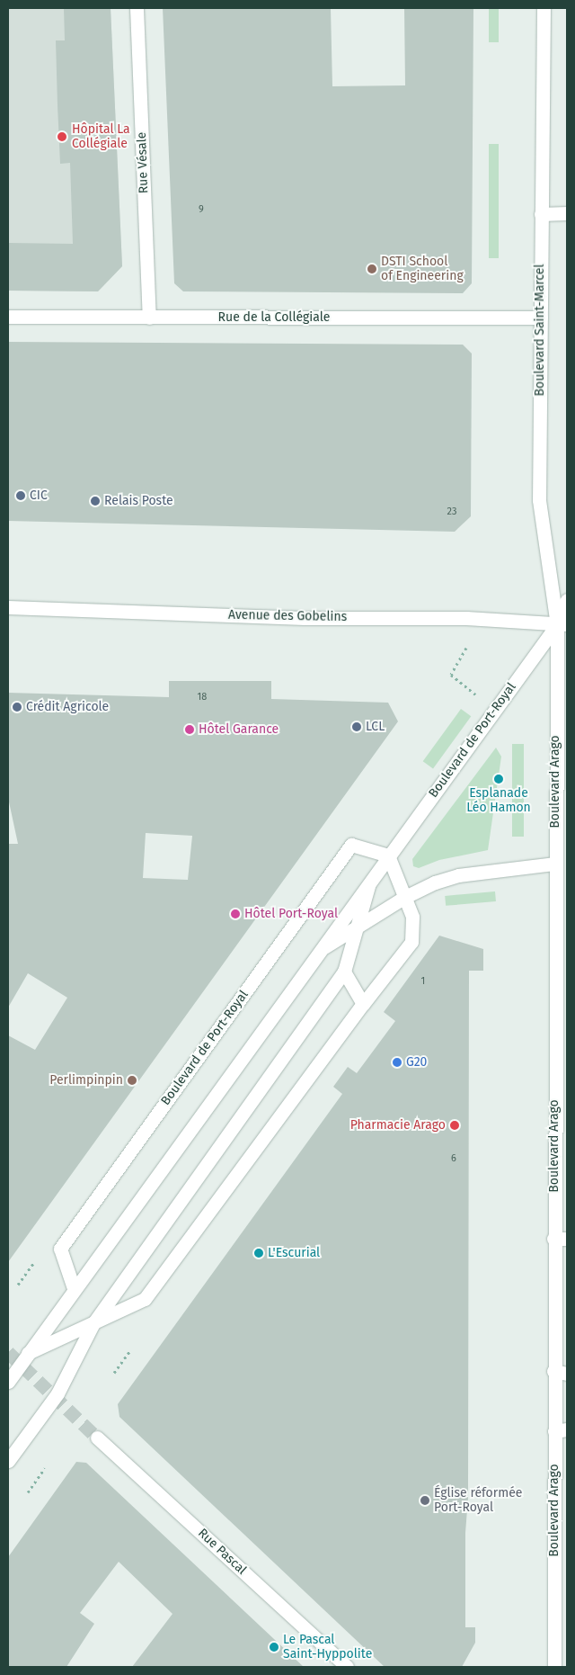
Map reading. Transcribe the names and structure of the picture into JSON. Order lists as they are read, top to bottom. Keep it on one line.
{"streets":{"main road":["Rue Vésale","Rue de la Collégiale","Boulevard Saint-Marcel","Avenue des Gobelins","Boulevard de Port-Royal","Boulevard Arago","Rue Pascal"]},"crossings":[["Rue Vésale","Rue de la Collégiale"],["Rue de la Collégiale","Boulevard Saint-Marcel"],["Boulevard Saint-Marcel","Avenue des Gobelins"],["Boulevard Saint-Marcel","Boulevard de Port-Royal"],["Boulevard Saint-Marcel","Boulevard Arago"],["Avenue des Gobelins","Boulevard de Port-Royal"],["Avenue des Gobelins","Boulevard Arago"],["Boulevard de Port-Royal","Boulevard Arago"]],"places":["Hôpital La Collégiale","DSTI School of Engineering","CIC","Relais Poste","Crédit Agricole","LCL","Hôtel Garance","Esplanade Léo Hamon","Hôtel Port-Royal","G20","Perlimpinpin","Pharmacie Arago","L'Escurial","Église réformée Port-Royal","Le Pascal Saint-Hyppolite"],"house_numbers":["9","23","18","1","6"]}
